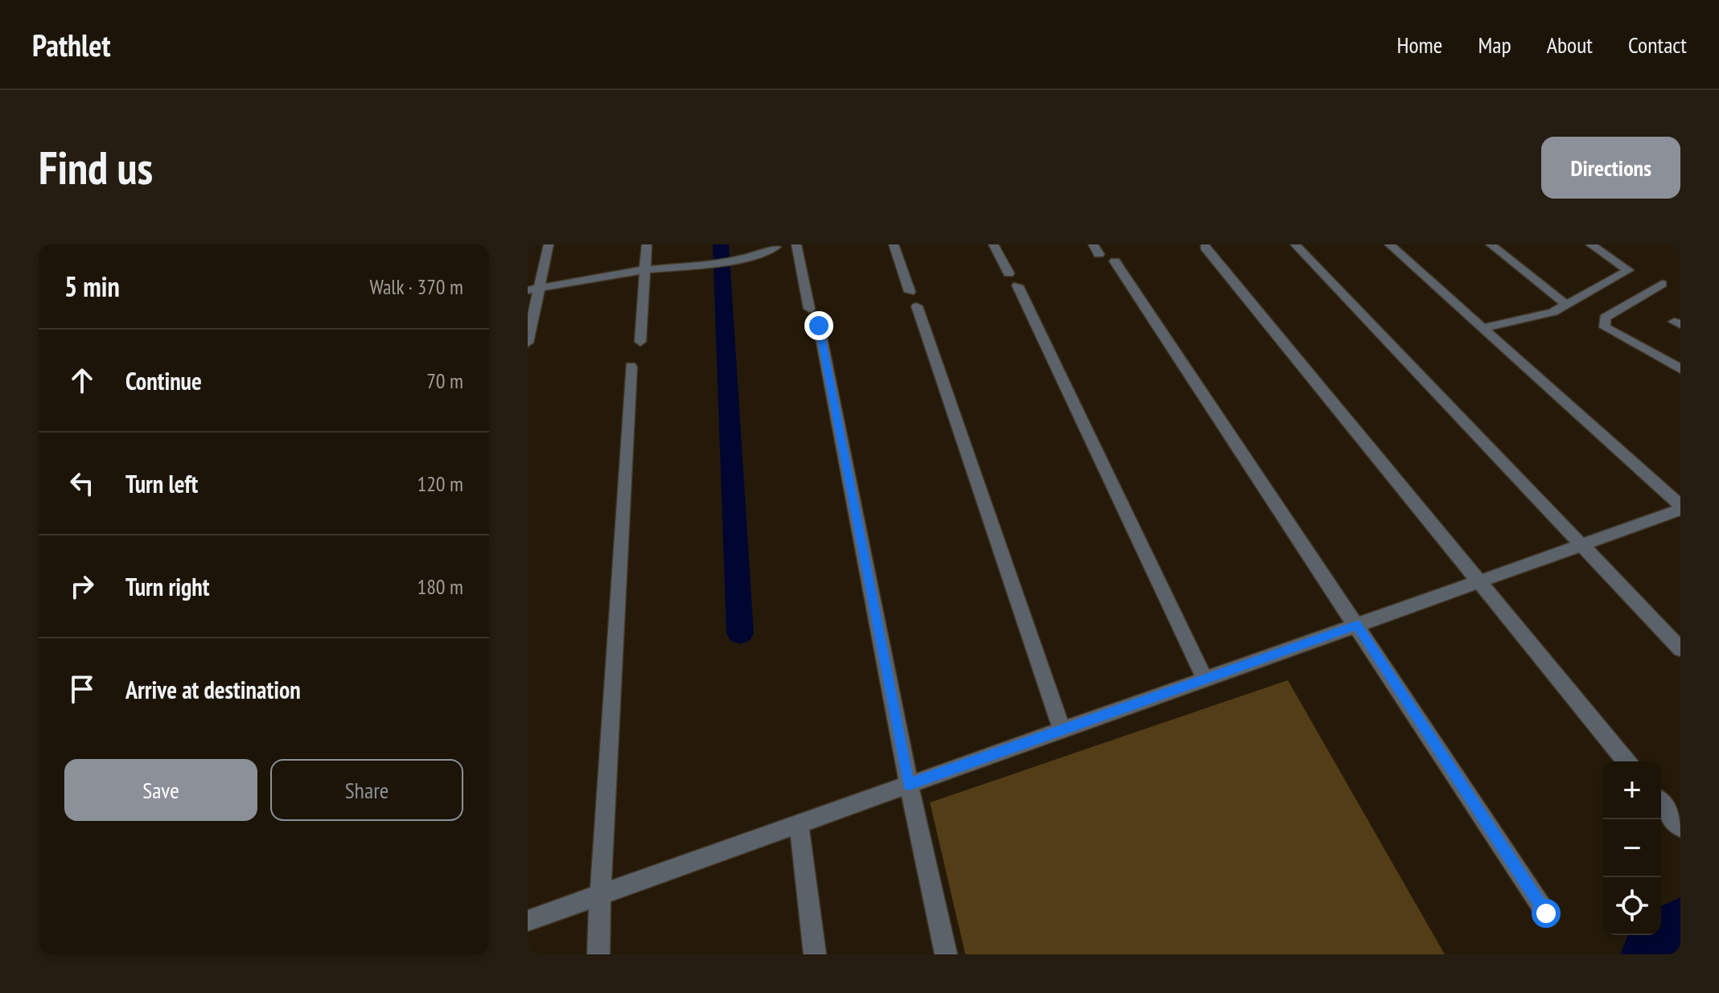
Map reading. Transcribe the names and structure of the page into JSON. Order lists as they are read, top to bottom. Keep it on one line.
{"page":{"header":"Pathlet","nav":["Home","Map","About","Contact"],"buttons":["Directions",["Save","Share"]],"title":"Find us","heading":["5 min","Walk · 370 m"],"list":[["Continue","70 m"],["Turn left","120 m"],["Turn right","180 m"],"Arrive at destination"],"map_buttons":["+","−"]}}
